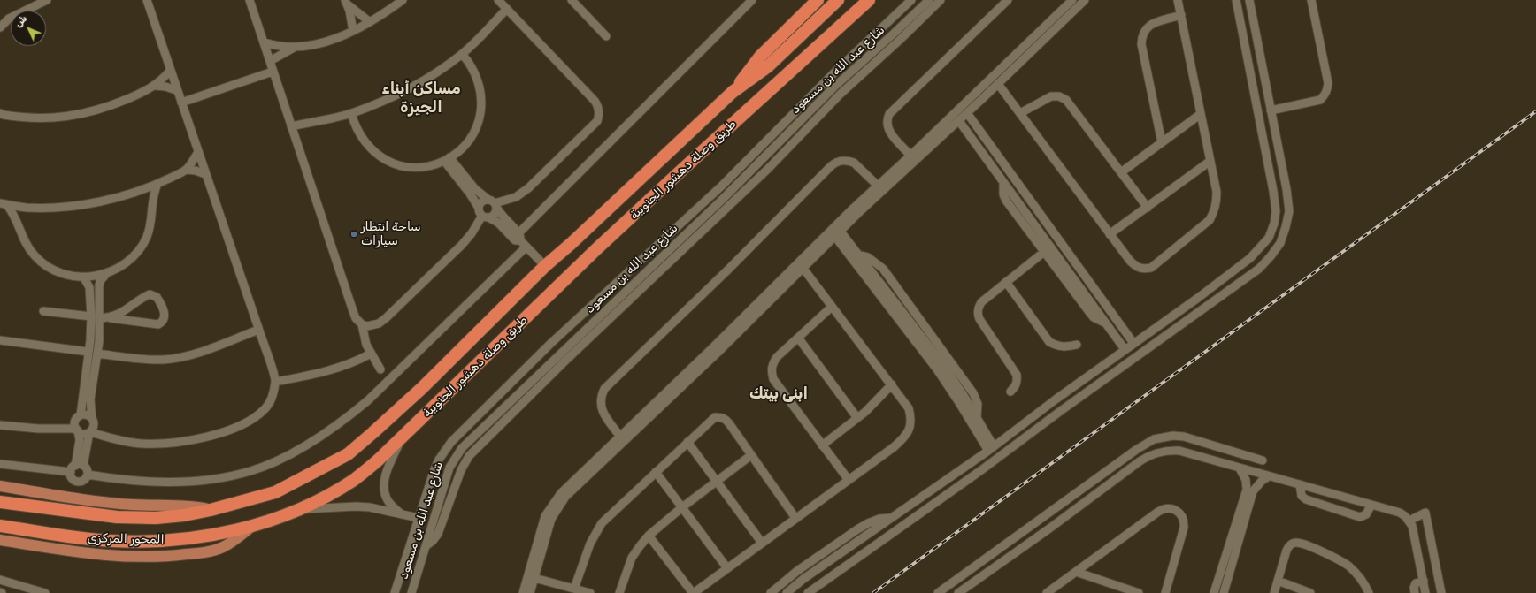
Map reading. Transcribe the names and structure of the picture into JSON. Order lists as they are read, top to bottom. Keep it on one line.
{"streets":{"highway":["طريق وصلة دهشور الجنوبية","المحور المركزى"],"street":["شارع عبد الله بن مسعود"]},"crossings":[["طريق وصلة دهشور الجنوبية","المحور المركزى"]],"districts":["مساكن أبناء الجيزة","ابنى بيتك"],"places":["ساحة انتظار سيارات"],"north":"top left"}
